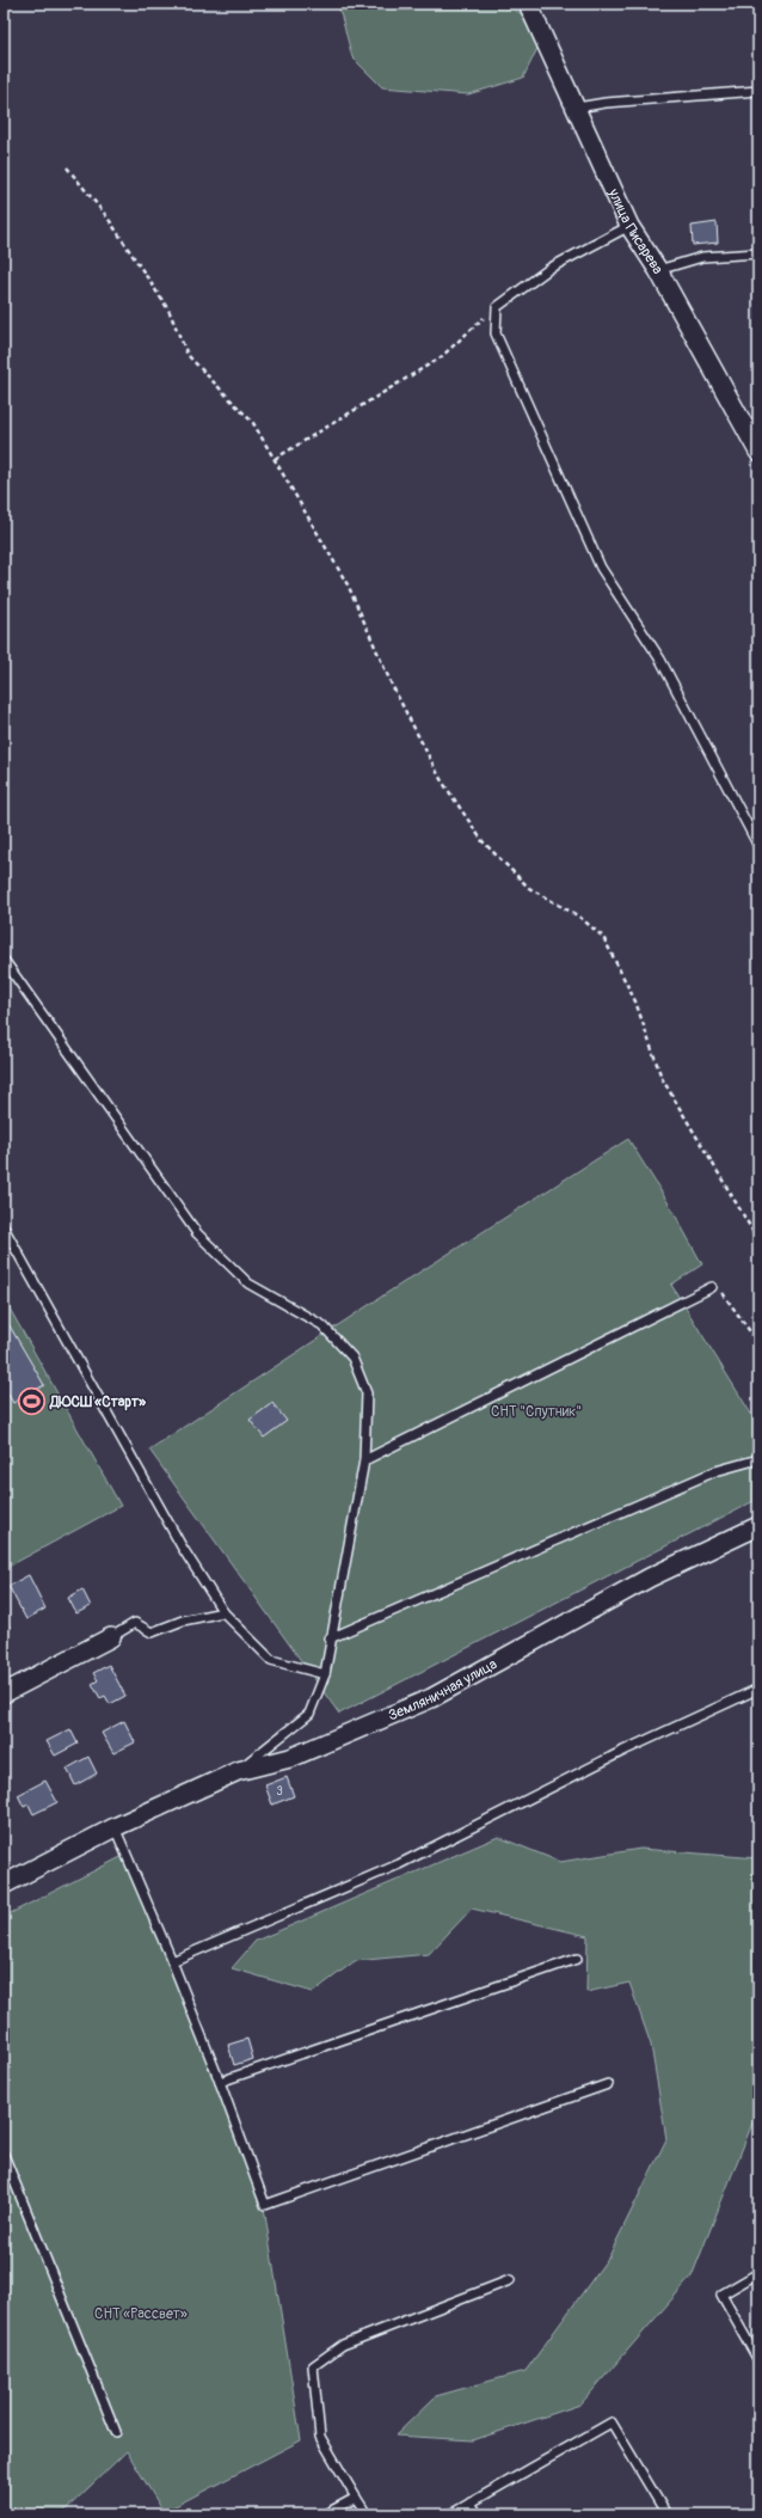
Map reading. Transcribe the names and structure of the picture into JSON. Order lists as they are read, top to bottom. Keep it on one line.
{"streets":{"street":["улица Писарева","Земляничная улица"]},"parks":["СНТ \"Спутник\"","СНТ «Рассвет»"],"places":{"sports":["ДЮСШ «Старт»"]},"house_numbers":["3"]}
